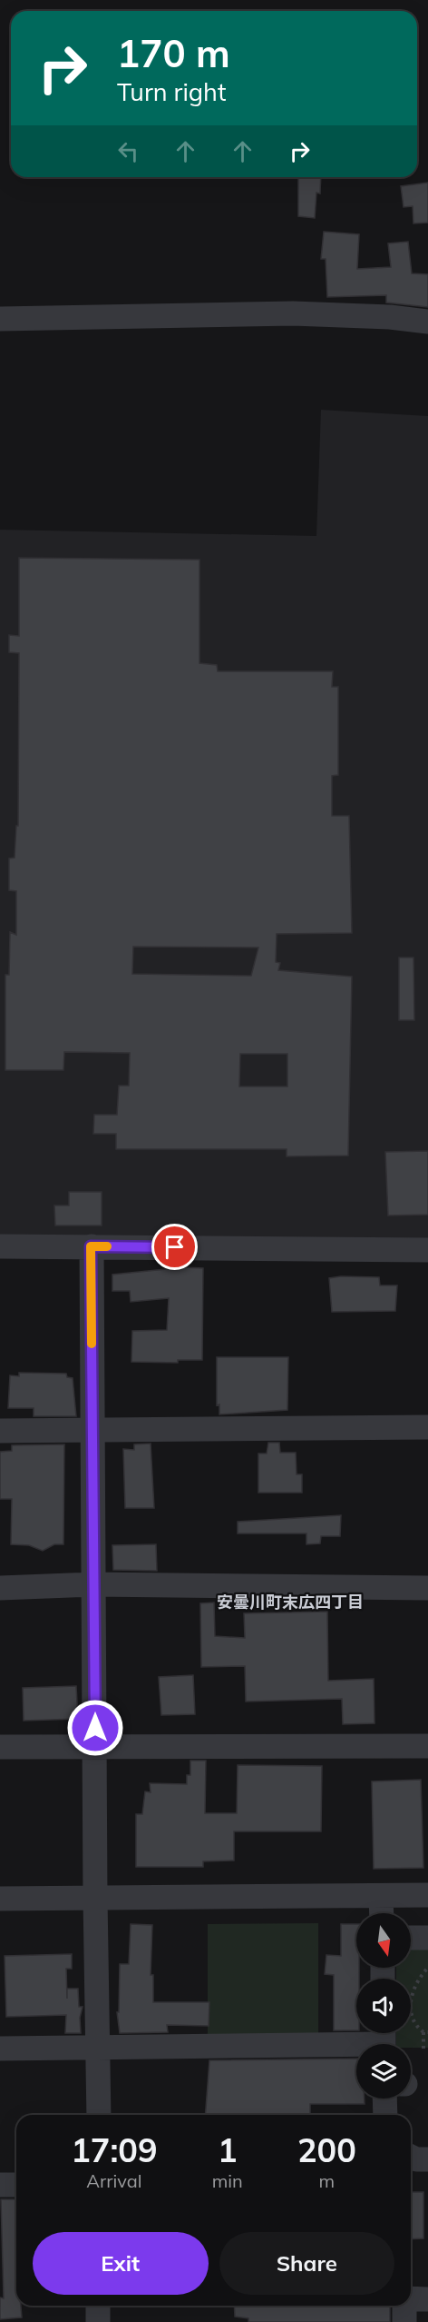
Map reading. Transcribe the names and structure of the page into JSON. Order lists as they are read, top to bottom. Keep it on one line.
{"districts":["安曇川町末広四丁目"],"north":"bottom","page":{"turn":["170 m","Turn right"],"eta":["17:09","Arrival","1","min","200","m"],"buttons":["Exit","Share"]}}
